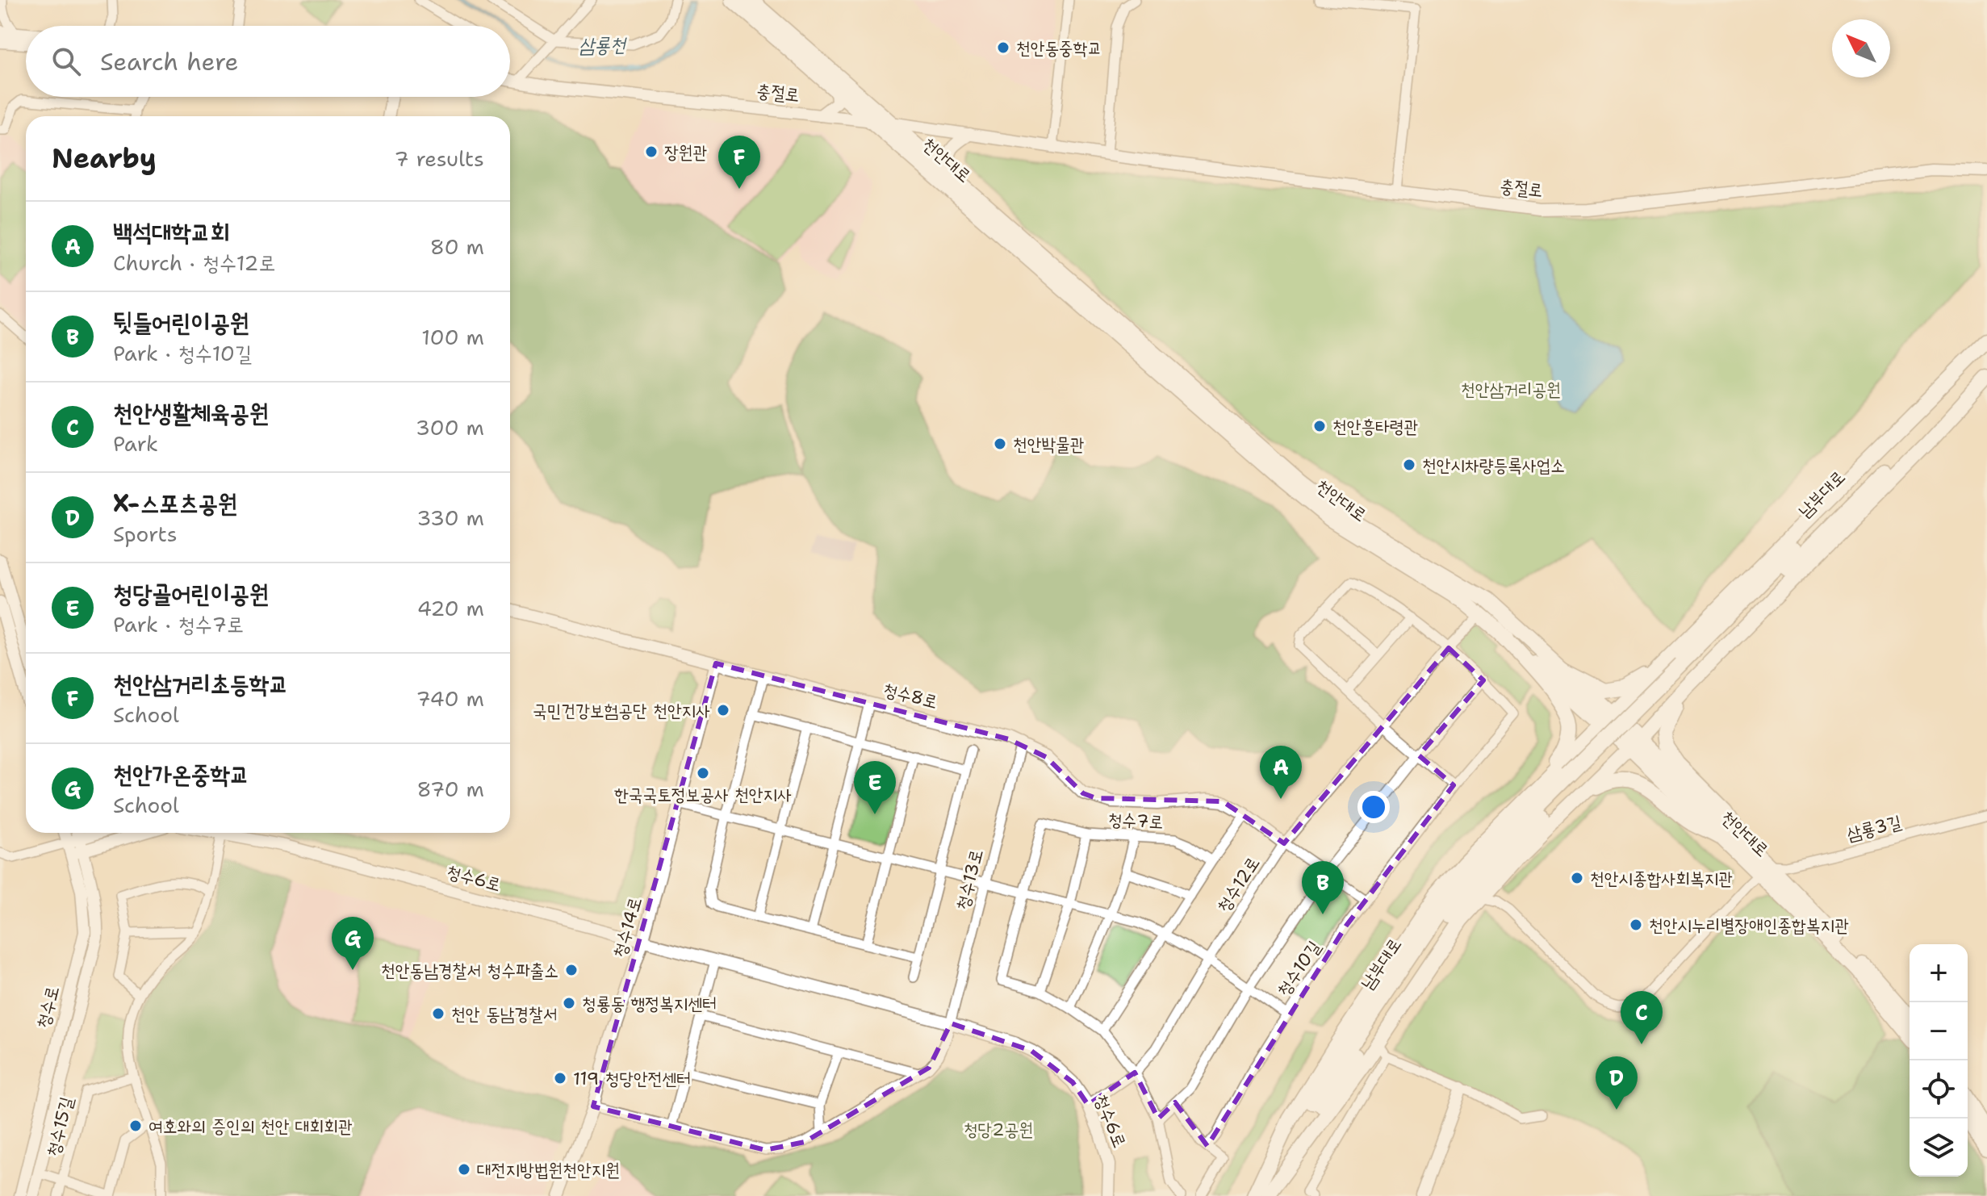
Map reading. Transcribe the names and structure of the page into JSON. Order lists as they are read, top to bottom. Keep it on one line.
{"streets":{"main road":["천안대로","남부대로"],"street":["충절로","청수8로","청수7로","삼룡3길","청수6로","청수13로","청수12로","청수14로","청수10길","청수로","청수15길"]},"crossings":[["충절로","천안대로"],["천안대로","삼룡3길"],["천안대로","청수12로"],["청수8로","청수13로"],["청수8로","청수12로"],["청수8로","청수14로"],["청수6로","청수13로"],["청수6로","청수12로"],["청수6로","청수14로"],["청수12로","청수10길"]],"water":["삼룡천"],"parks":["천안삼거리공원","청당2공원"],"places":["천안동중학교","장원관","천안흥타령관","천안박물관","천안시차량등록사업소","국민건강보험공단 천안지사","한국국토정보공사 천안지사","천안시종합사회복지관","천안시누리별장애인종합복지관","천안동남경찰서 청수파출소","청룡동 행정복지센터","천안 동남경찰서","119 청당안전센터","여호와의 증인의 천안 대회회관","대전지방법원천안지원"],"north":"top left","page":{"search":"Search here","heading":["Nearby","7 results"],"pins":["F","A","E","B","G","C","D"],"list":[{"mark":"A","name":"백석대학교회","note":"Church · 청수12로","value":"80 m"},{"mark":"B","name":"뒷들어린이공원","note":"Park · 청수10길","value":"100 m"},{"mark":"C","name":"천안생활체육공원","note":"Park","value":"300 m"},{"mark":"D","name":"X-스포츠공원","note":"Sports","value":"330 m"},{"mark":"E","name":"청당골어린이공원","note":"Park · 청수7로","value":"420 m"},{"mark":"F","name":"천안삼거리초등학교","note":"School","value":"740 m"},{"mark":"G","name":"천안가온중학교","note":"School","value":"870 m"}],"map_buttons":["+","−"]}}
